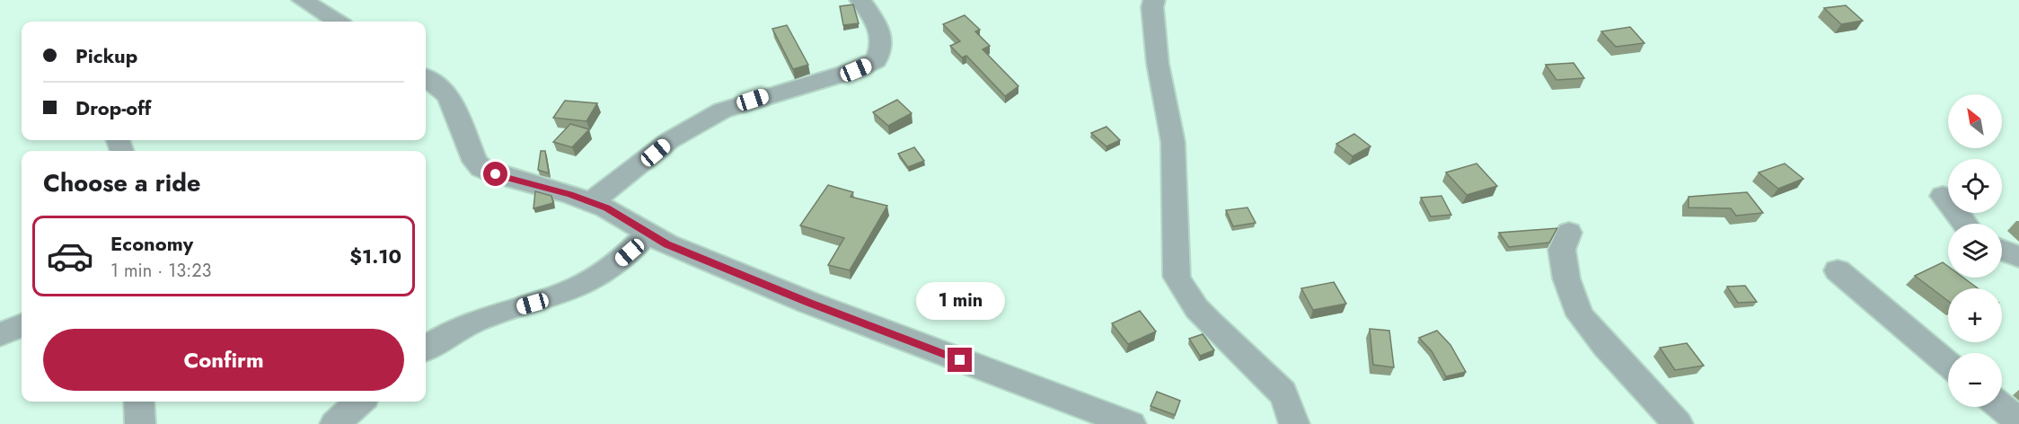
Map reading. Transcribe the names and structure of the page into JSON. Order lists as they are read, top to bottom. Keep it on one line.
{"north":"top left","page":{"banner":["Pickup","Drop-off"],"map_buttons":["+","−"],"heading":"Choose a ride","list":[{"name":"Economy","note":"1 min · 13:23","value":"$1.10"}],"bubble":"1 min","buttons":"Confirm"}}
